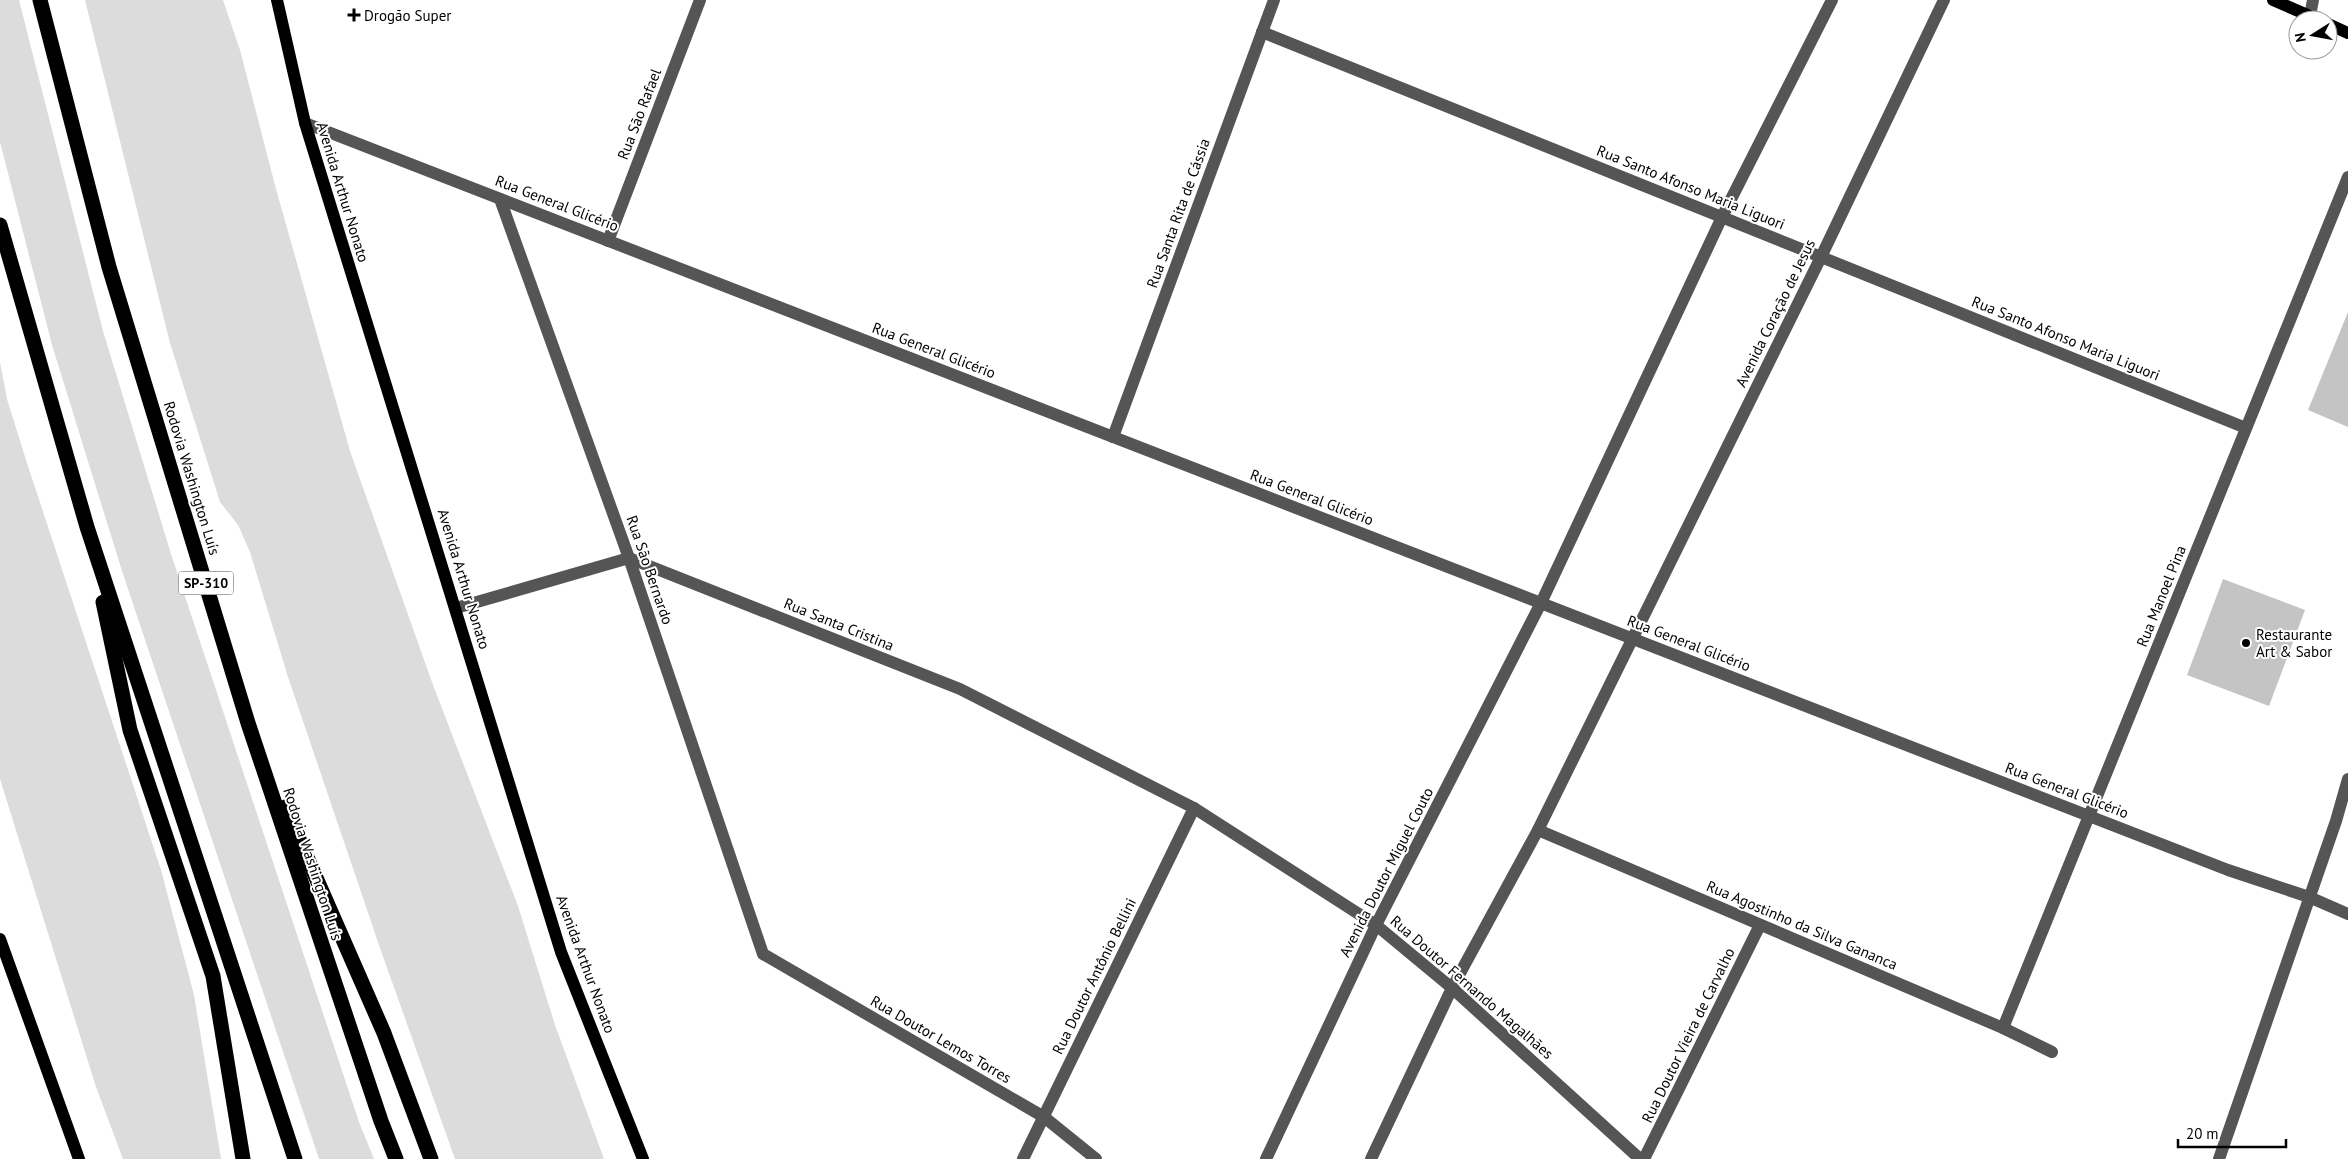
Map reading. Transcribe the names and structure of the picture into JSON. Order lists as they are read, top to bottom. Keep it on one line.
{"streets":{"highway":["Rodovia Washington Luís","SP-310"],"main road":["Avenida Arthur Nonato"],"street":["Rua São Rafael","Rua Santo Afonso Maria Liguori","Rua General Glicério","Rua Santa Rita de Cássia","Avenida Coração de Jesus","Rua São Bernardo","Rua Manoel Pina","Rua Santa Cristina","Avenida Doutor Miguel Couto","Rua Agostinho da Silva Gananca","Rua Doutor Antônio Bellini","Rua Doutor Fernando Magalhães","Rua Doutor Vieira de Carvalho","Rua Doutor Lemos Torres"]},"crossings":[["Rua São Rafael","Rua General Glicério"],["Rua Santo Afonso Maria Liguori","Rua Santa Rita de Cássia"],["Rua Santo Afonso Maria Liguori","Avenida Coração de Jesus"],["Rua Santo Afonso Maria Liguori","Rua Manoel Pina"],["Avenida Arthur Nonato","Rua General Glicério"],["Rua General Glicério","Rua Santa Rita de Cássia"],["Rua General Glicério","Avenida Coração de Jesus"],["Rua General Glicério","Rua São Bernardo"],["Rua General Glicério","Rua Manoel Pina"],["Rua General Glicério","Avenida Doutor Miguel Couto"],["Rua São Bernardo","Rua Santa Cristina"],["Rua São Bernardo","Rua Doutor Lemos Torres"],["Rua Manoel Pina","Rua Agostinho da Silva Gananca"],["Rua Santa Cristina","Rua Doutor Antônio Bellini"],["Rua Santa Cristina","Rua Doutor Fernando Magalhães"],["Avenida Doutor Miguel Couto","Rua Doutor Fernando Magalhães"],["Rua Agostinho da Silva Gananca","Rua Doutor Vieira de Carvalho"],["Rua Doutor Antônio Bellini","Rua Doutor Fernando Magalhães"],["Rua Doutor Antônio Bellini","Rua Doutor Lemos Torres"],["Rua Doutor Fernando Magalhães","Rua Doutor Vieira de Carvalho"]],"places":{"health":["Drogão Super"],"other":["Restaurante Art & Sabor"]},"scale_bar":"20 m","north":"left"}
